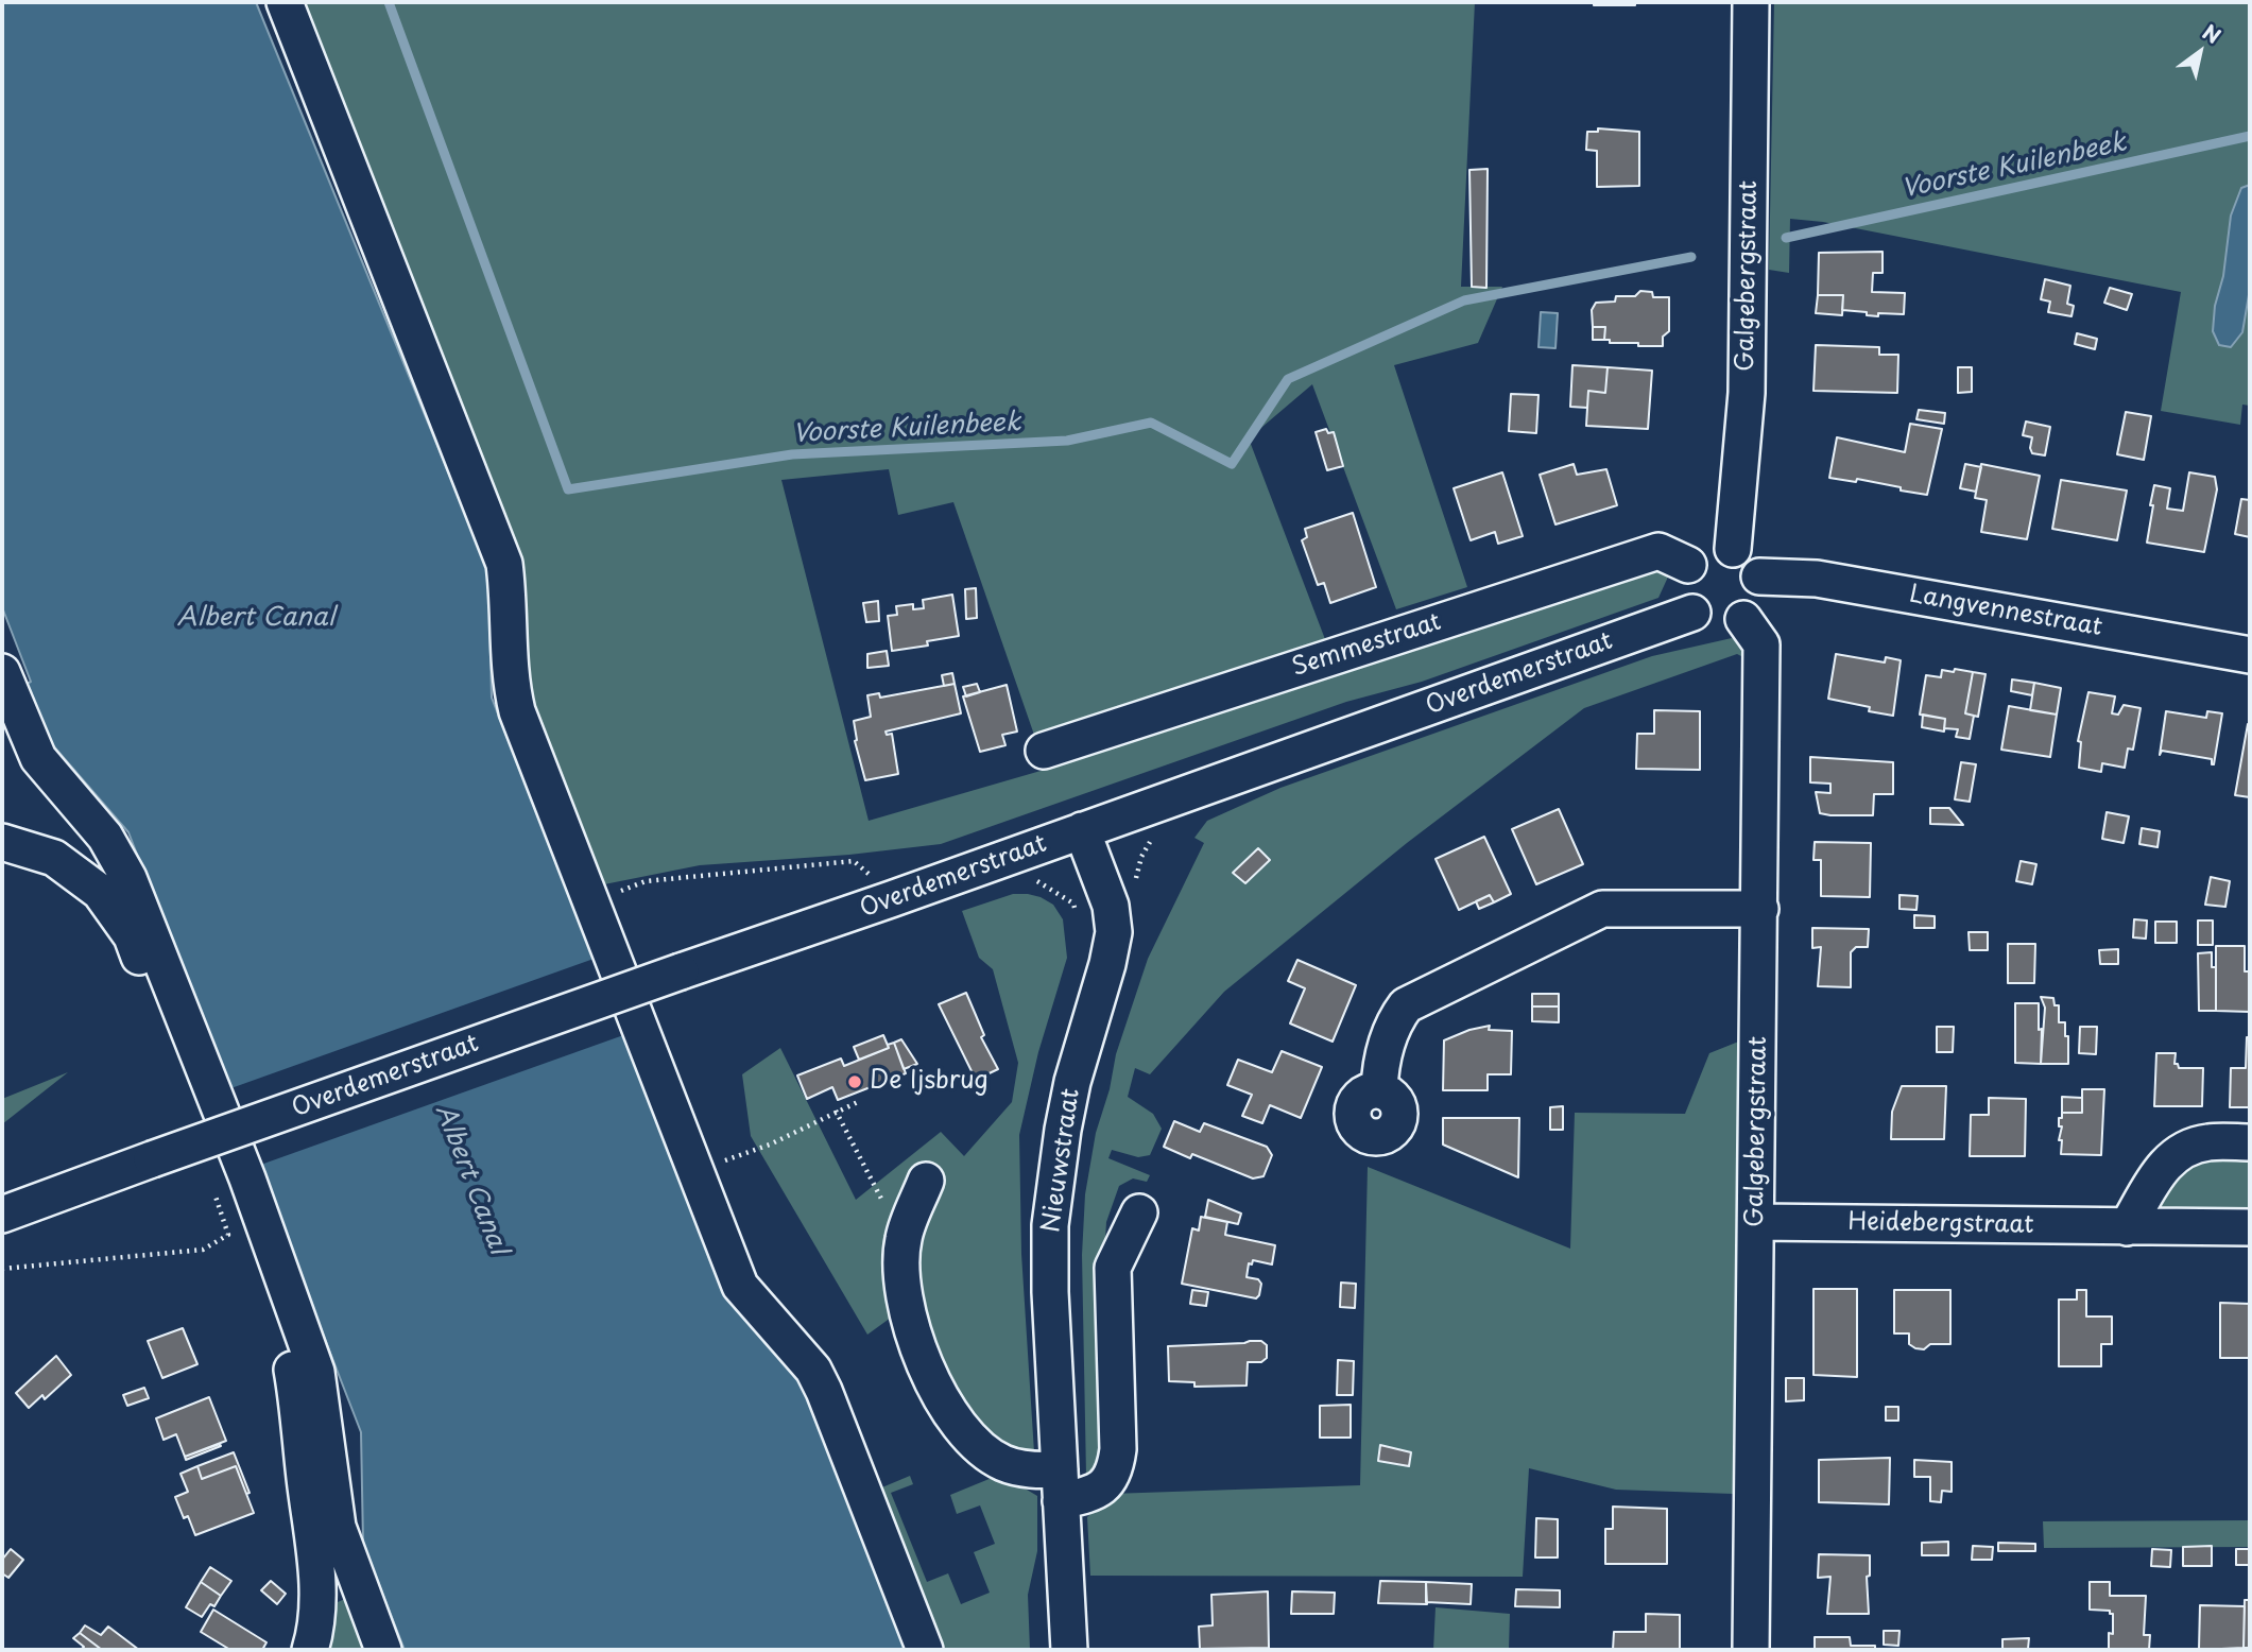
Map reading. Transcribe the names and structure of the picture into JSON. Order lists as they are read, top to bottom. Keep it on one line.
{"streets":{"street":["Galgebergstraat","Langvennestraat","Semmestraat","Overdemerstraat","Nieuwstraat","Heidebergstraat"]},"crossings":[["Galgebergstraat","Langvennestraat"],["Galgebergstraat","Semmestraat"],["Galgebergstraat","Overdemerstraat"],["Galgebergstraat","Heidebergstraat"],["Langvennestraat","Semmestraat"],["Langvennestraat","Overdemerstraat"],["Semmestraat","Overdemerstraat"],["Overdemerstraat","Nieuwstraat"]],"water":["Voorste Kuilenbeek","Albert Canal"],"places":["De Ijsbrug"],"north":"top right"}
